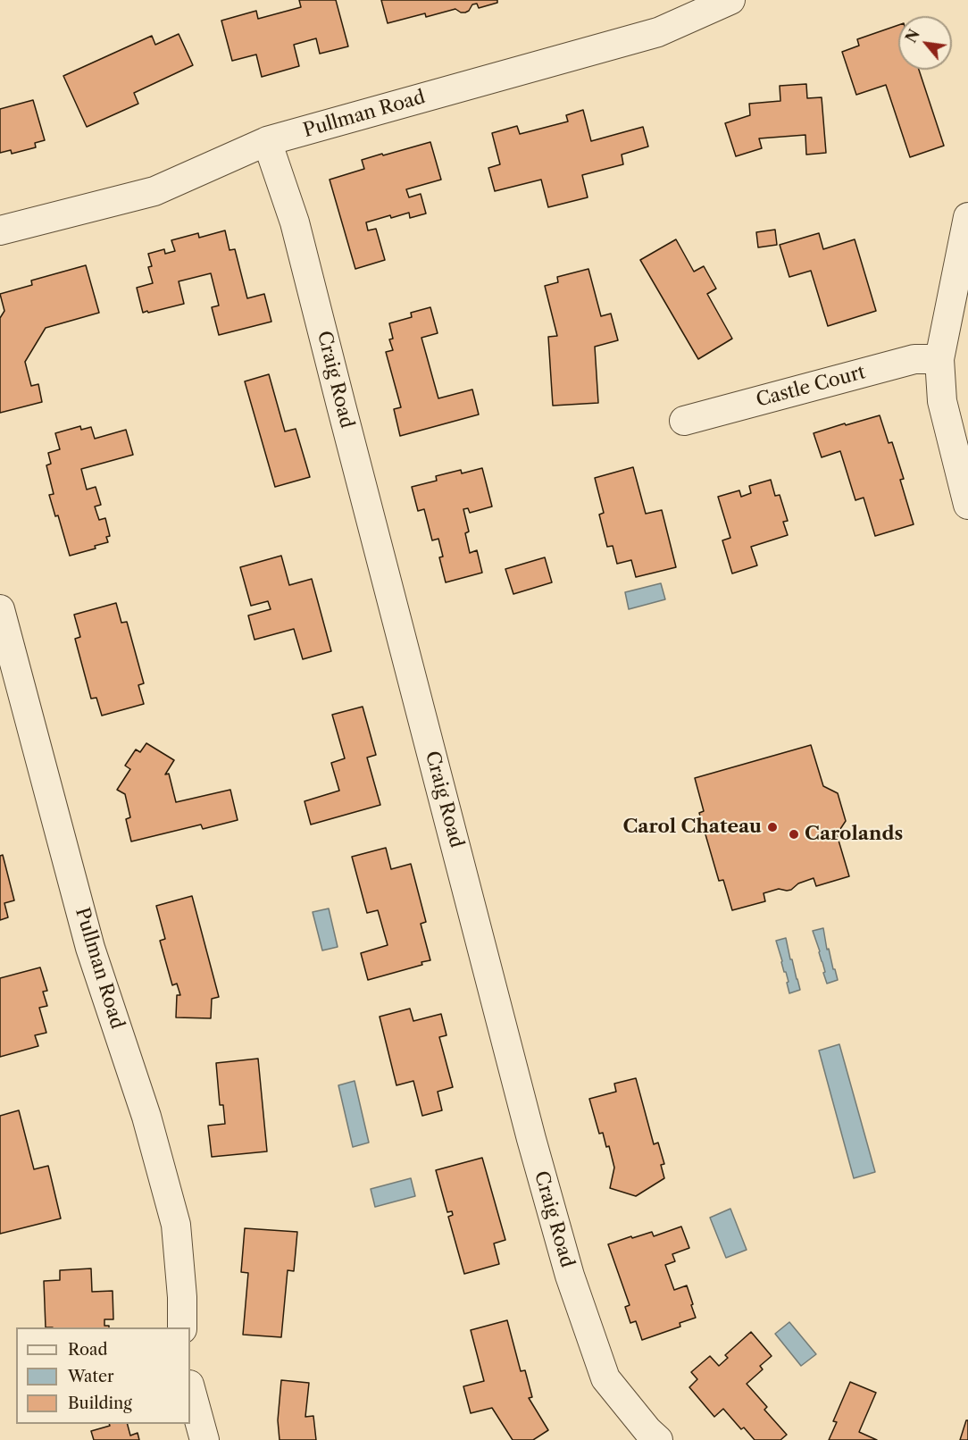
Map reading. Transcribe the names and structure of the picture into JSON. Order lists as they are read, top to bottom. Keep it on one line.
{"streets":{"street":["Pullman Road","Craig Road","Castle Court"]},"crossings":[["Pullman Road","Craig Road"]],"places":["Carol Chateau","Carolands"],"legend":["Road","Water","Building"],"north":"top left"}
